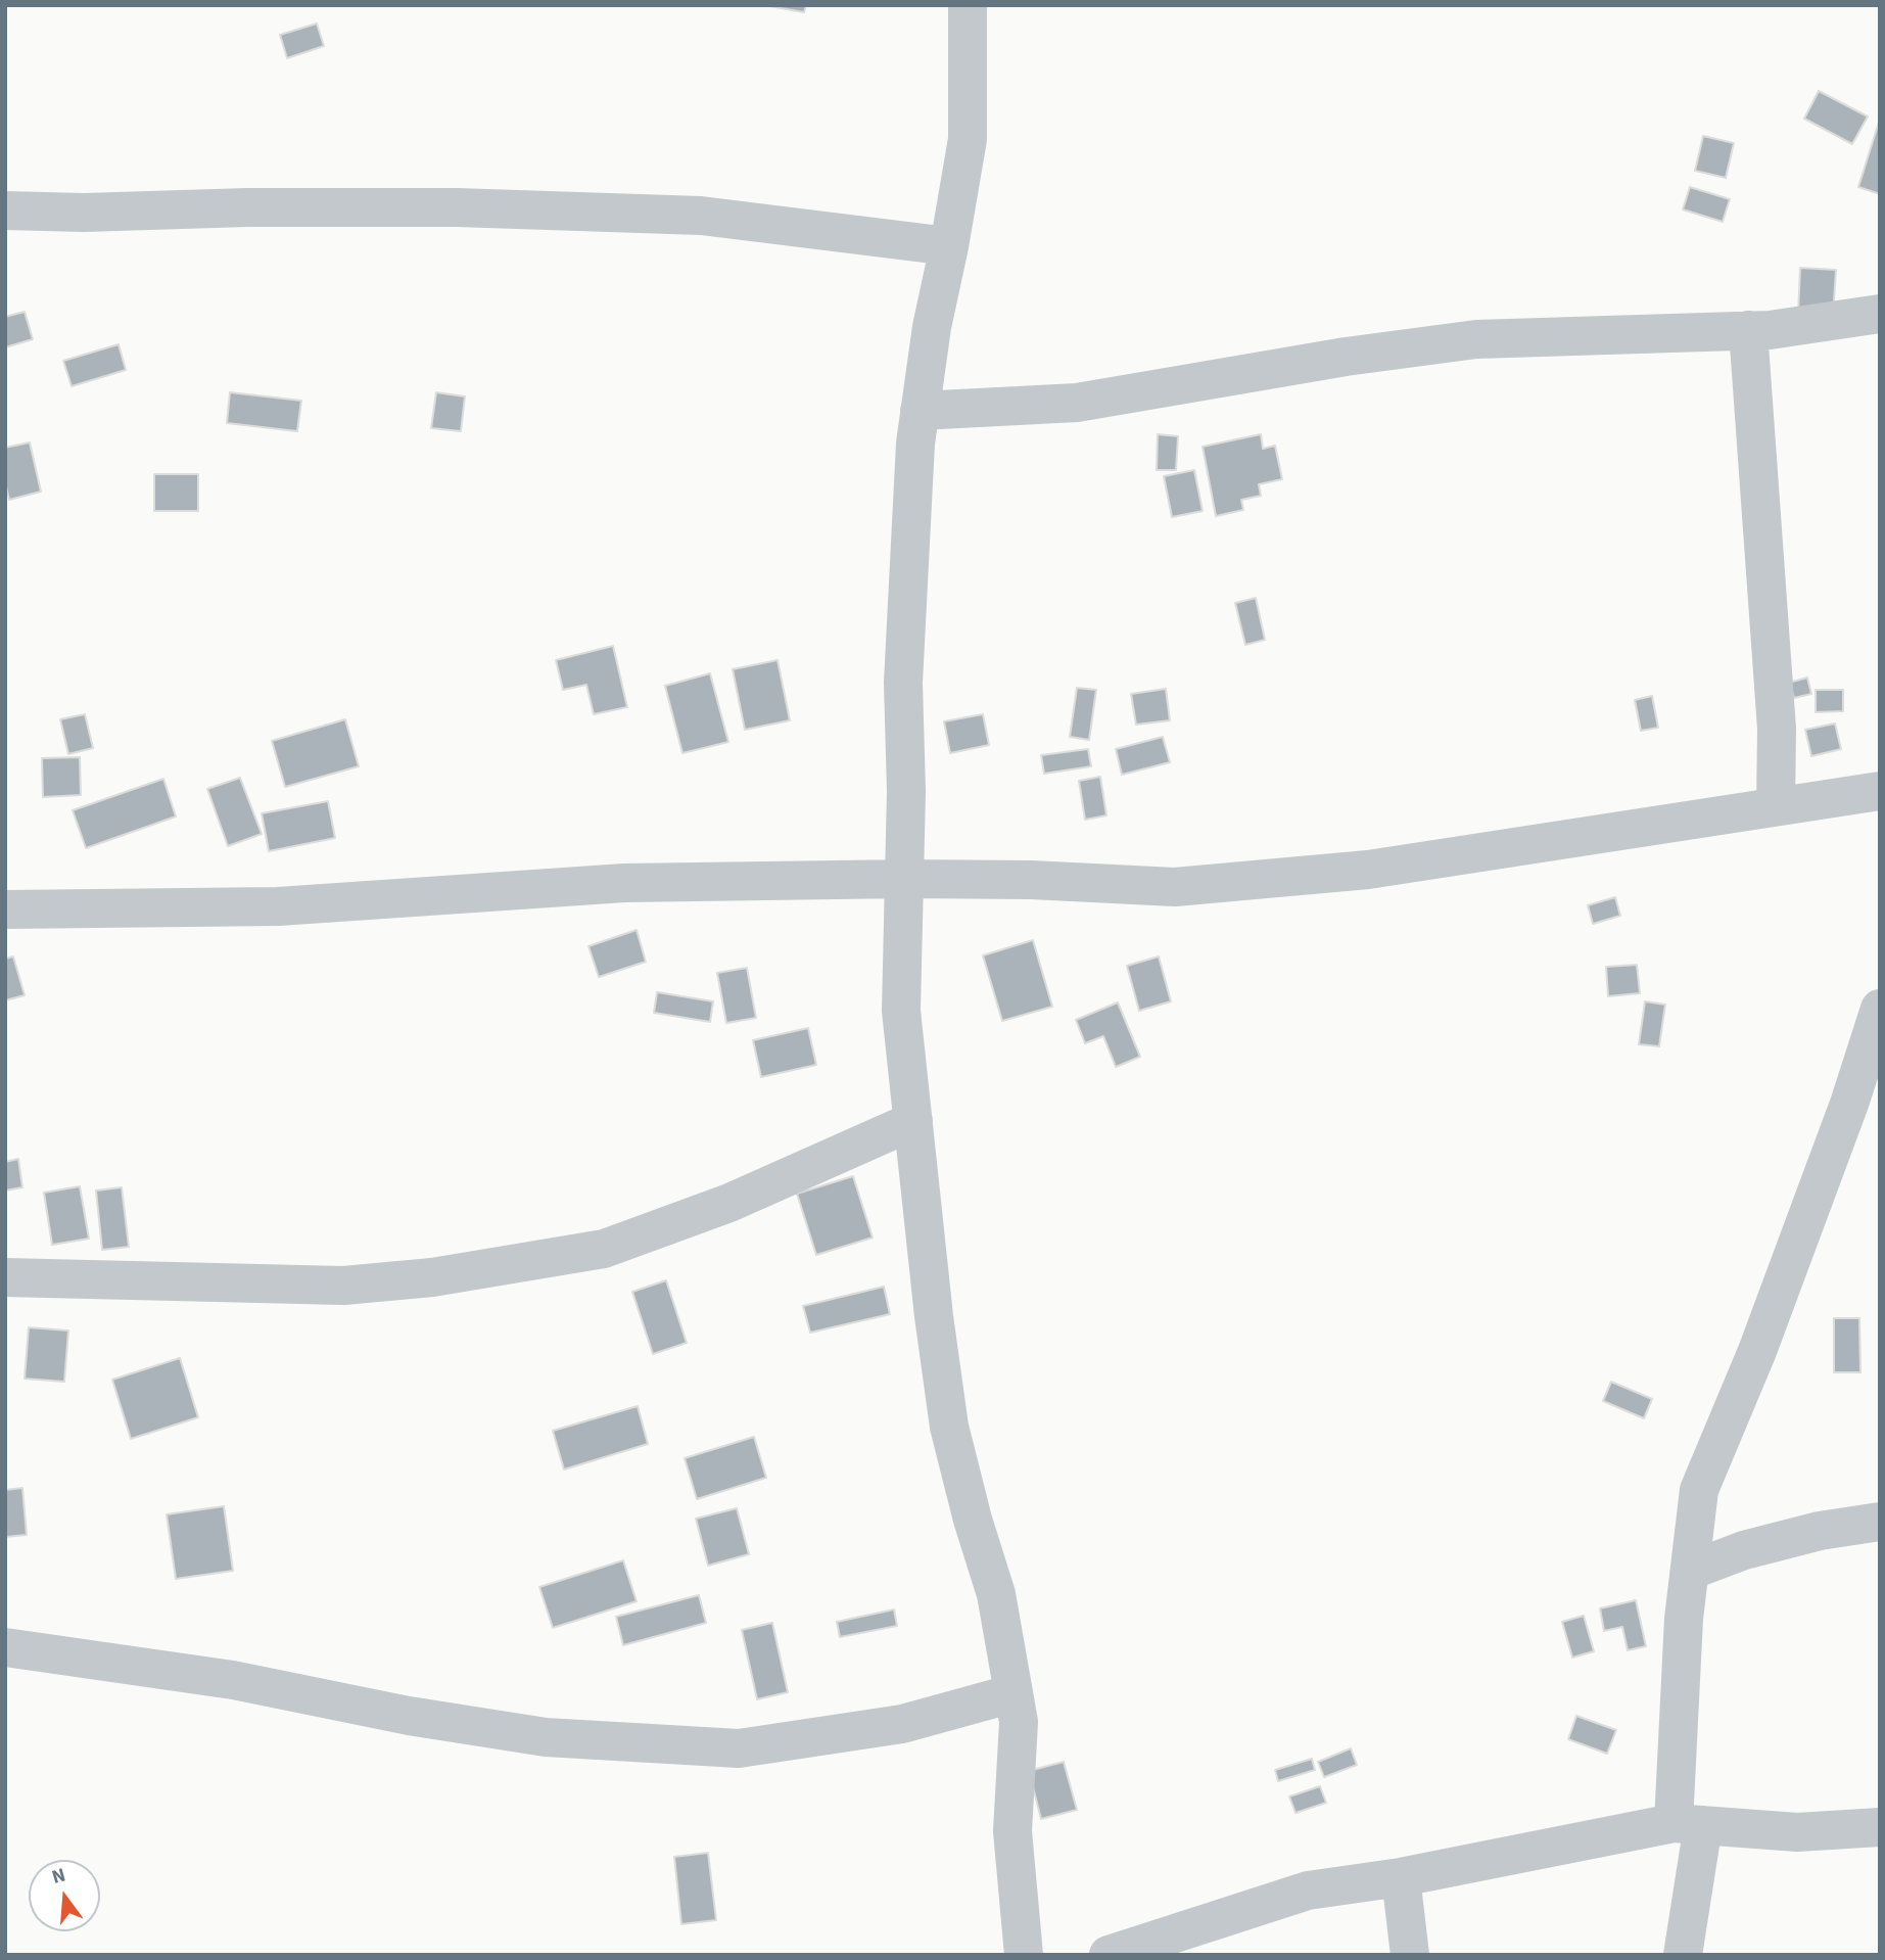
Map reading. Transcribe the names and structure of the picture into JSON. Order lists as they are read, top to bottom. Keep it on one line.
{"north":"top"}
